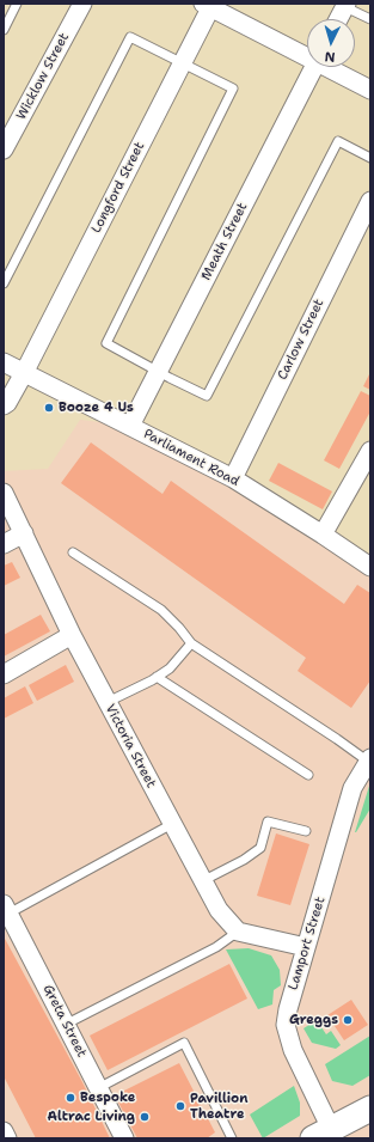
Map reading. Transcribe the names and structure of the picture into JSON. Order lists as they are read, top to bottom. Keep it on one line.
{"streets":{"street":["Wicklow Street","Longford Street","Meath Street","Carlow Street","Parliament Road","Victoria Street","Lamport Street","Greta Street"]},"crossings":[["Longford Street","Parliament Road"],["Meath Street","Parliament Road"],["Carlow Street","Parliament Road"]],"places":["Booze 4 Us","Greggs","Bespoke","Pavillion Theatre","Altrac Living"],"north":"bottom"}
